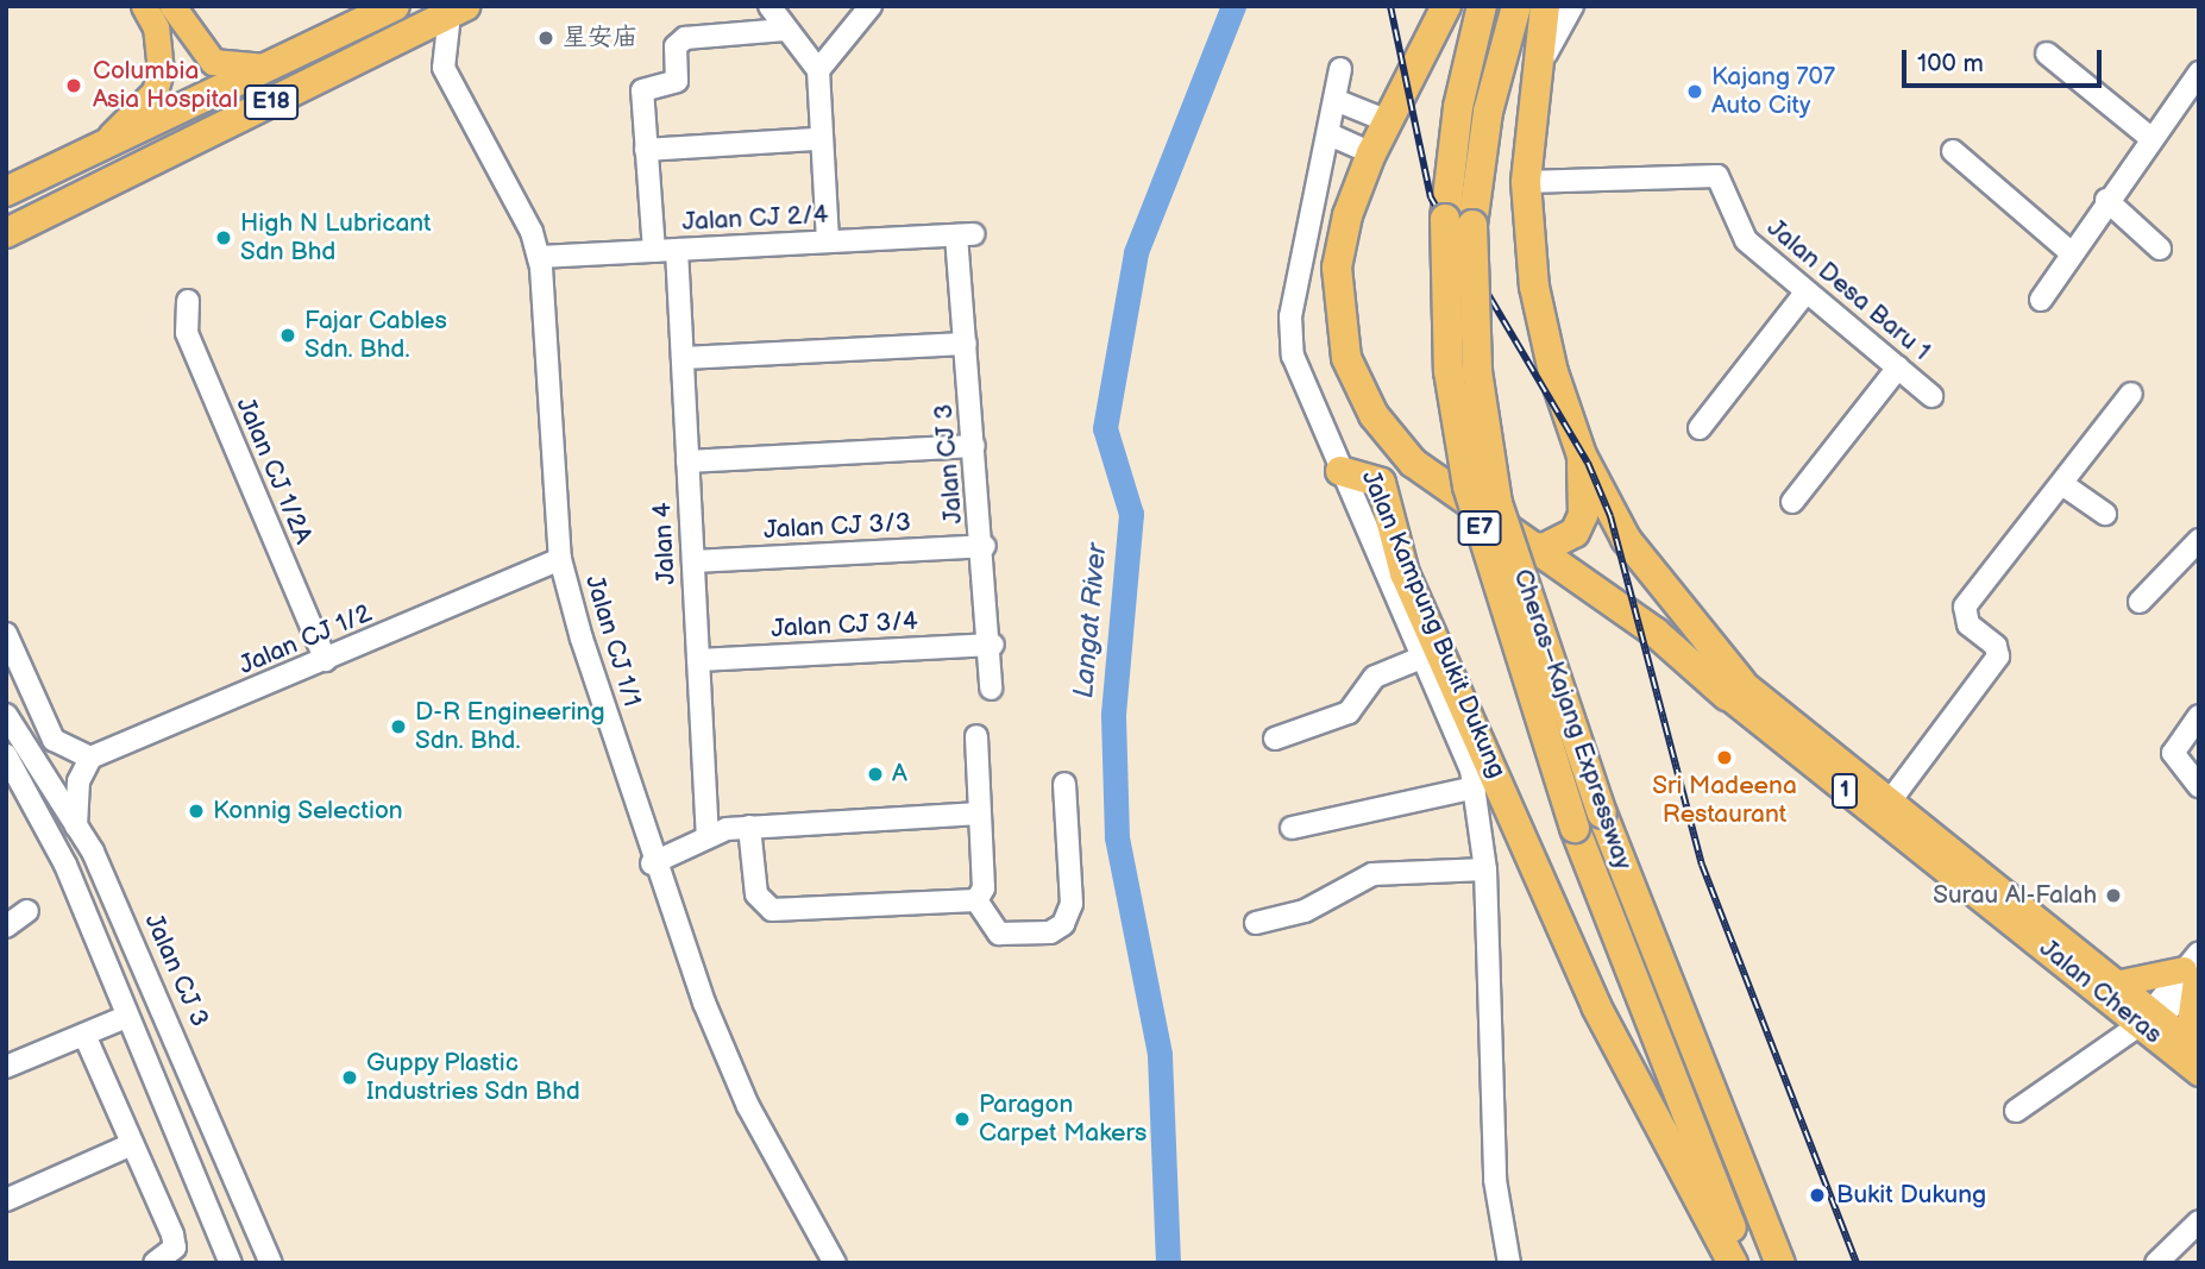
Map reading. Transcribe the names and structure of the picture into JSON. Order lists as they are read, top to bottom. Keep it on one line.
{"streets":{"highway":["E18","E7","Cheras–Kajang Expressway"],"main road":["1","Jalan Cheras"],"street":["Jalan CJ 2/4","Jalan Desa Baru 1","Jalan CJ 3","Jalan CJ 1/2A","Jalan CJ 3/3","Jalan 4","Jalan Kampung Bukit Dukung","Jalan CJ 3/4","Jalan CJ 1/2","Jalan CJ 1/1"]},"crossings":[["E18","Jalan CJ 1/1"],["Jalan CJ 2/4","Jalan CJ 3"],["Jalan CJ 2/4","Jalan 4"],["Jalan CJ 2/4","Jalan CJ 1/1"],["Jalan CJ 3","Jalan CJ 3/3"],["Jalan CJ 3","Jalan CJ 3/4"],["Jalan CJ 1/2A","Jalan CJ 1/2"],["Jalan CJ 3/3","Jalan 4"],["Jalan 4","Jalan CJ 3/4"],["Jalan CJ 1/2","Jalan CJ 1/1"]],"water":["Langat River"],"places":["星安庙","Columbia Asia Hospital","Kajang 707 Auto City","High N Lubricant Sdn Bhd","Fajar Cables Sdn. Bhd.","D-R Engineering Sdn. Bhd.","Sri Madeena Restaurant","A","Konnig Selection","Surau Al-Falah","Guppy Plastic Industries Sdn Bhd","Paragon Carpet Makers","Bukit Dukung"],"scale_bar":"100 m"}
